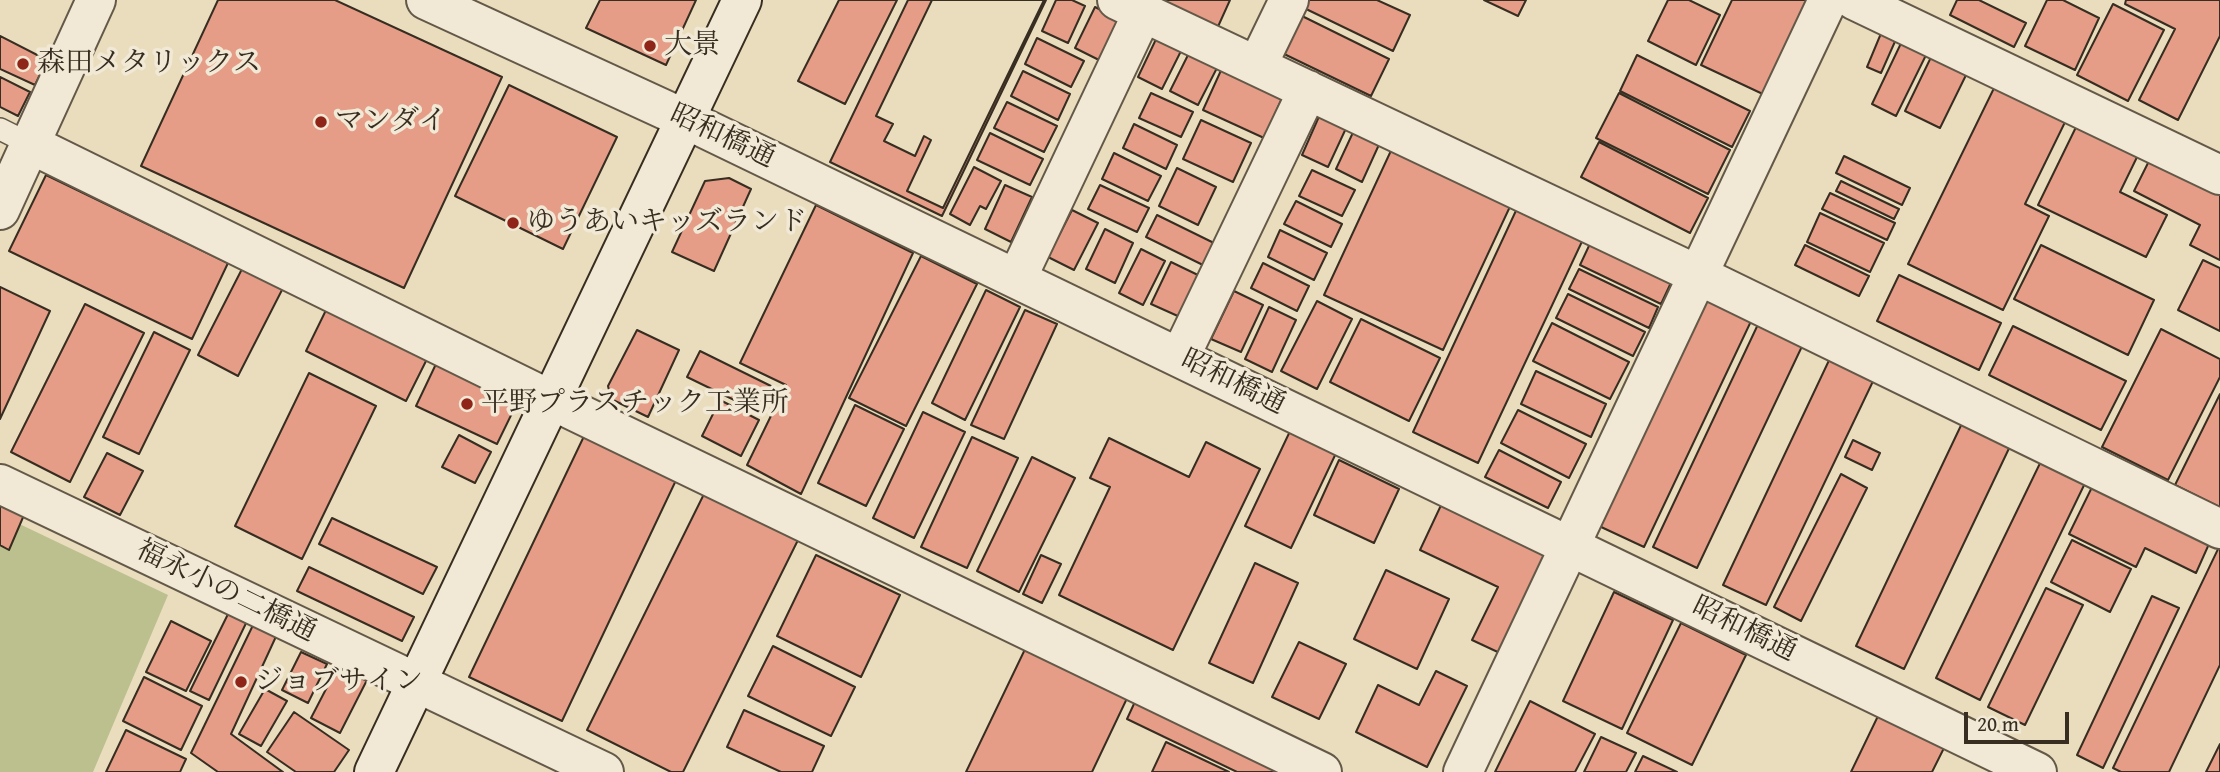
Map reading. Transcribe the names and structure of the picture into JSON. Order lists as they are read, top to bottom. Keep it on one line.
{"streets":{"street":["昭和橋通","福永小の二橋通"]},"places":["大景","森田メタリックス","マンダイ","ゆうあいキッズランド","平野プラスチック工業所","ジョブサイン"],"scale_bar":"20 m"}
